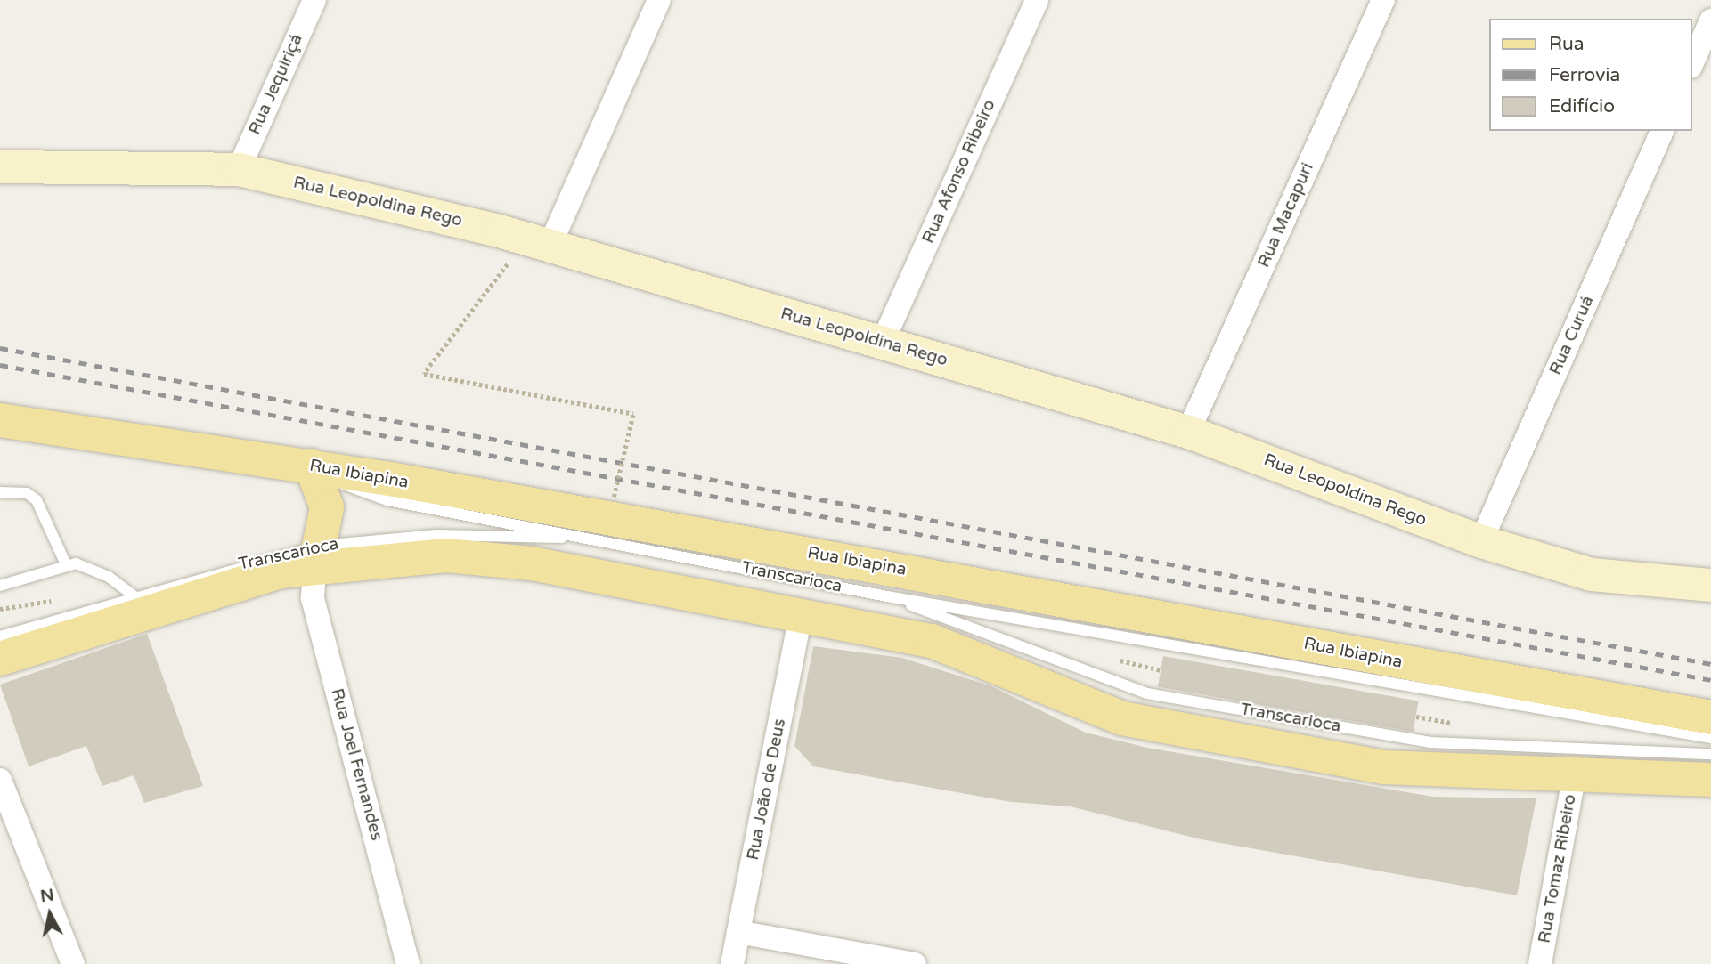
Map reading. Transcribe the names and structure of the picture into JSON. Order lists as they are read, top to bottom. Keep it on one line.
{"streets":{"main road":["Rua Leopoldina Rego","Rua Ibiapina"],"street":["Rua Jequiriçá","Rua Afonso Ribeiro","Rua Macapuri","Rua Curuá","Rua Joel Fernandes","Rua João de Deus","Rua Tomaz Ribeiro"],"lane":["Transcarioca"]},"crossings":[["Rua Jequiriçá","Rua Leopoldina Rego"],["Rua Afonso Ribeiro","Rua Leopoldina Rego"],["Rua Leopoldina Rego","Rua Macapuri"],["Rua Leopoldina Rego","Rua Curuá"],["Rua Ibiapina","Transcarioca"],["Transcarioca","Rua Joel Fernandes"]],"legend":["Rua","Ferrovia","Edifício"],"north":"top"}
